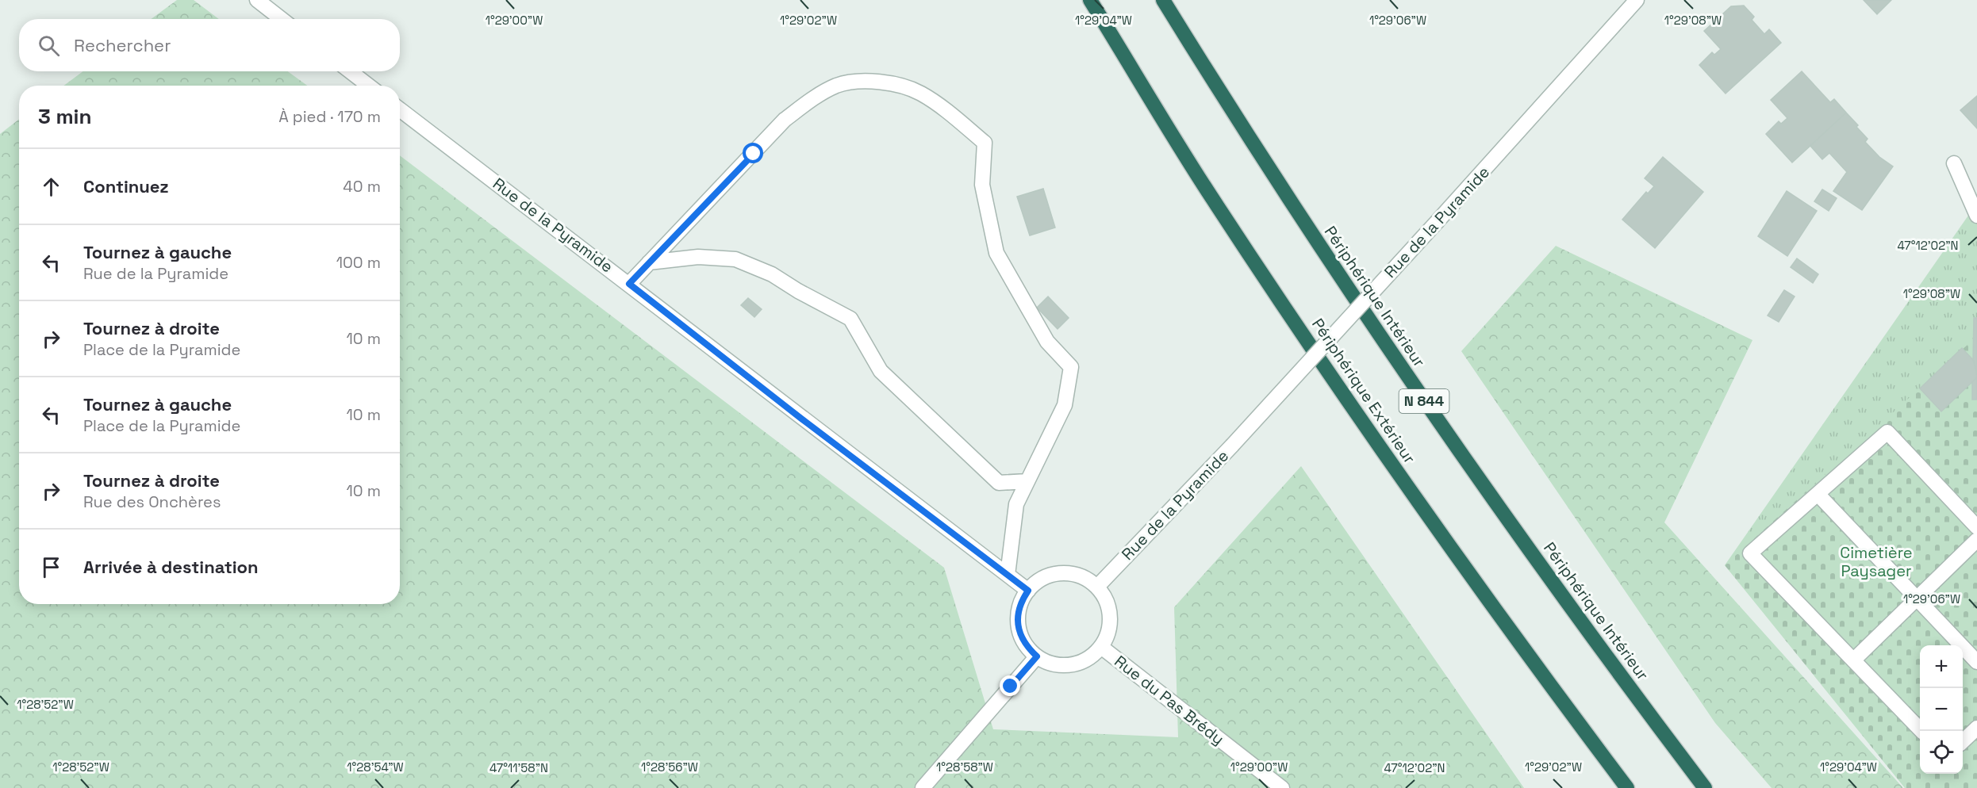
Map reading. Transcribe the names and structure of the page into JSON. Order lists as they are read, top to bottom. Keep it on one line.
{"streets":{"highway":["Périphérique Intérieur","Périphérique Extérieur","N 844"],"street":["Rue de la Pyramide","Rue du Pas Brédy"]},"crossings":[["Rue de la Pyramide","Rue du Pas Brédy"]],"parks":["Cimetière Paysager"],"page":{"search":"Rechercher","heading":["3 min","À pied · 170 m"],"list":[["Continuez","40 m"],["Tournez à gauche","Rue de la Pyramide","100 m"],["Tournez à droite","Place de la Pyramide","10 m"],["Tournez à gauche","Place de la Pyramide","10 m"],["Tournez à droite","Rue des Onchères","10 m"],"Arrivée à destination"],"map_buttons":["+","−"]},"coordinates":["1°29'00\"W","1°29'02\"W","1°29'04\"W","1°29'06\"W","1°29'08\"W","47°12'02\"N","1°28'52\"W","1°28'54\"W","1°28'56\"W","1°28'58\"W","47°11'58\"N"]}
